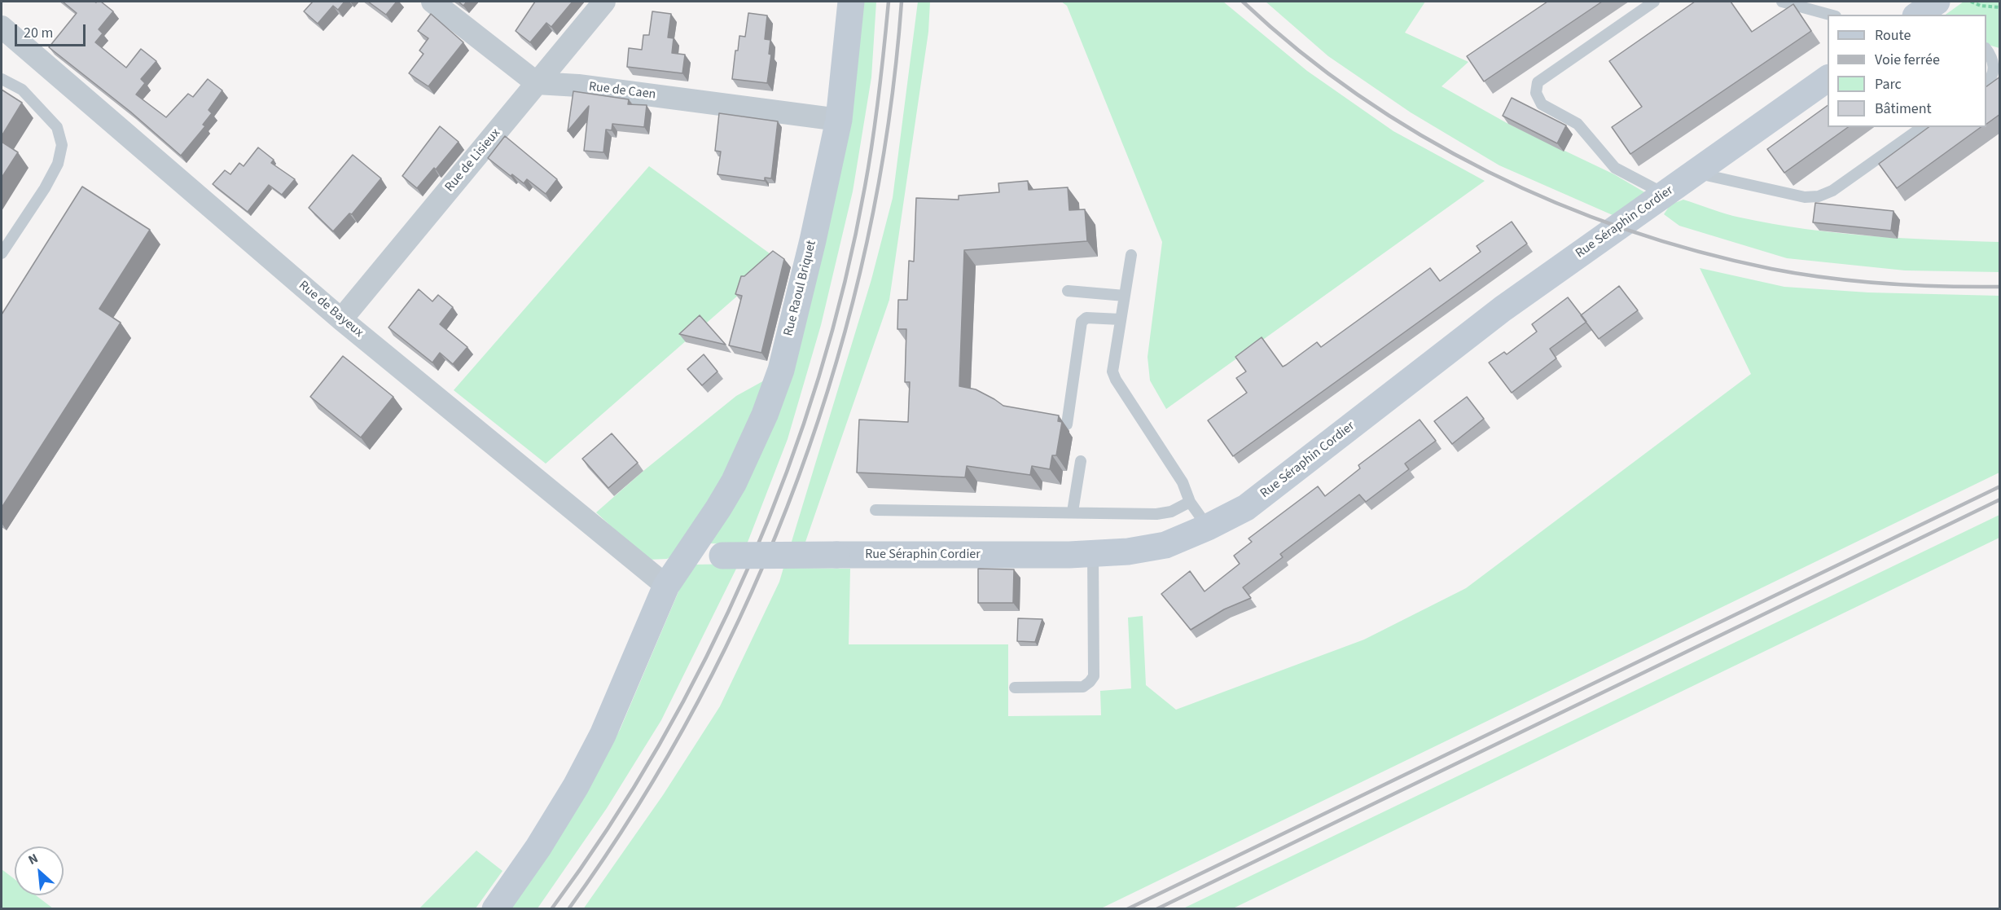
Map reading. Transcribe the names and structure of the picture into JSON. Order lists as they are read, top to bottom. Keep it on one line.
{"streets":{"street":["Rue de Caen","Rue de Lisieux","Rue Séraphin Cordier","Rue Raoul Briquet","Rue de Bayeux"]},"crossings":[["Rue de Caen","Rue de Lisieux"],["Rue de Caen","Rue Raoul Briquet"],["Rue de Lisieux","Rue de Bayeux"],["Rue Séraphin Cordier","Rue Raoul Briquet"],["Rue Raoul Briquet","Rue de Bayeux"]],"legend":["Route","Voie ferrée","Parc","Bâtiment"],"scale_bar":"20 m","north":"top left"}
